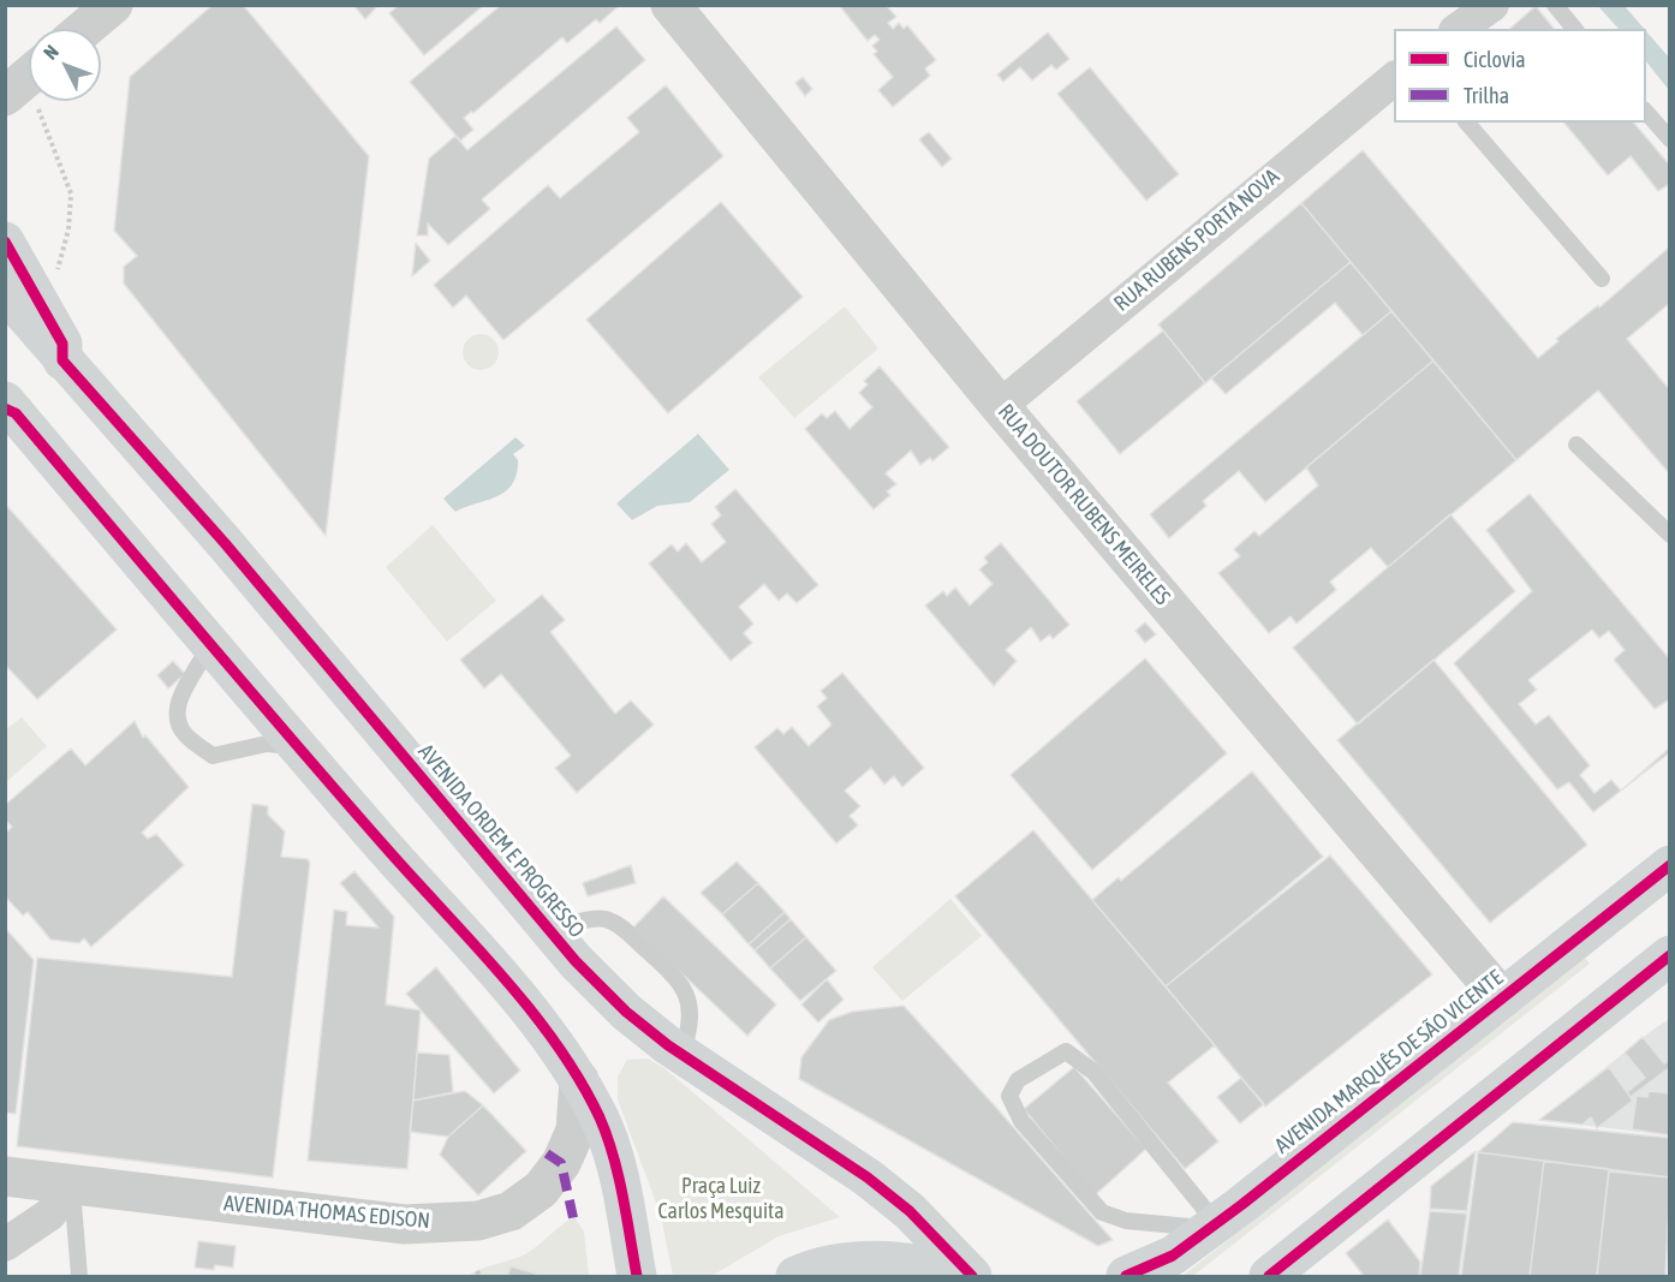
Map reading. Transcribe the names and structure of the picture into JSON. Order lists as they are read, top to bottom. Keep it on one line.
{"streets":{"main road":["AVENIDA ORDEM E PROGRESSO","AVENIDA MARQUÊS DE SÃO VICENTE"],"street":["RUA RUBENS PORTA NOVA","RUA DOUTOR RUBENS MEIRELES","AVENIDA THOMAS EDISON"]},"crossings":[["RUA RUBENS PORTA NOVA","RUA DOUTOR RUBENS MEIRELES"],["RUA DOUTOR RUBENS MEIRELES","AVENIDA MARQUÊS DE SÃO VICENTE"]],"parks":["Praça Luiz Carlos Mesquita"],"legend":["Ciclovia","Trilha"],"north":"top left"}
